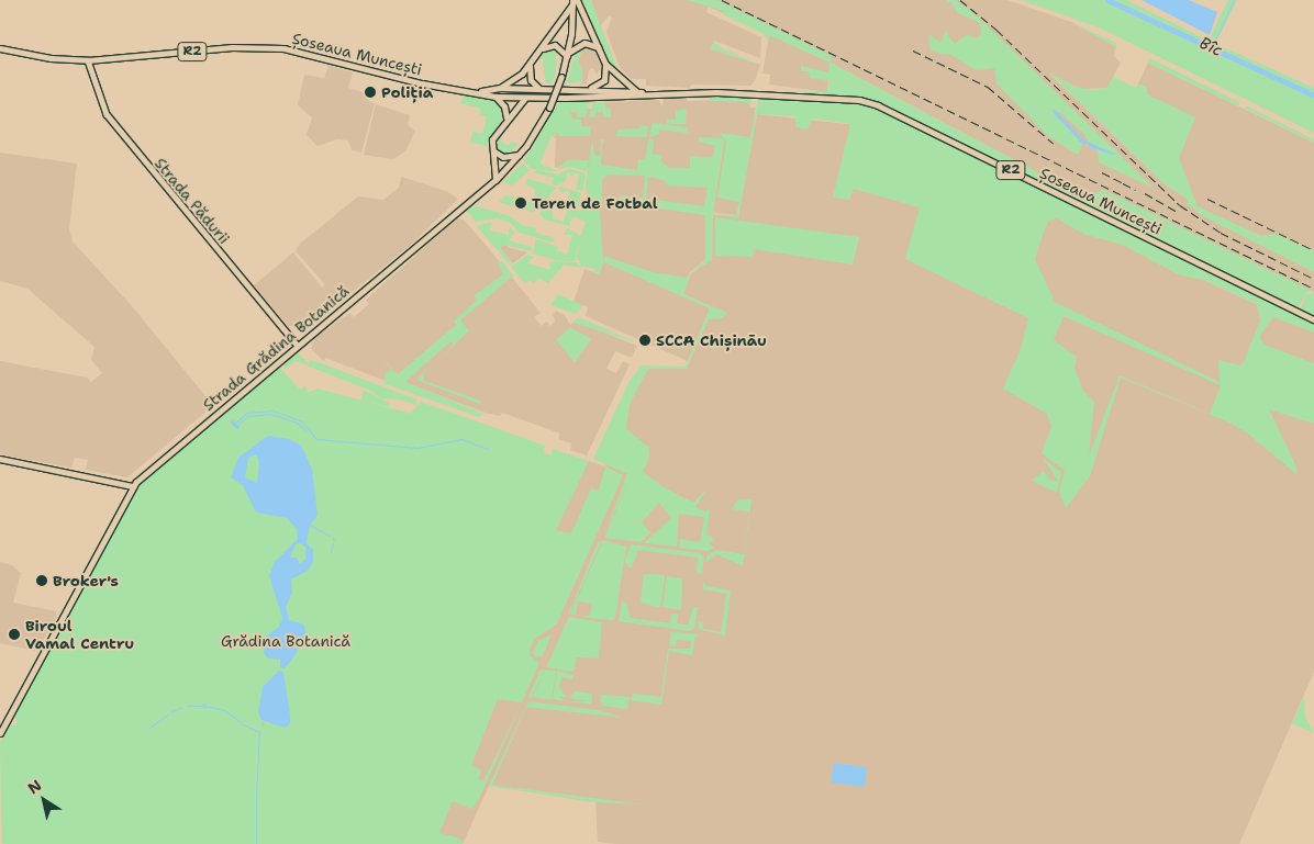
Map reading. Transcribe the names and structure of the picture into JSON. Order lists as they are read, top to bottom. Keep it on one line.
{"streets":{"main road":["R2","Șoseaua Muncești","Strada Pădurii","Strada Grădina Botanică"]},"crossings":[["Șoseaua Muncești","Strada Pădurii"],["Strada Pădurii","Strada Grădina Botanică"]],"water":["Bîc"],"parks":["Grădina Botanică"],"places":["Poliția","Teren de Fotbal","SCCA Chișinău","Broker's","Biroul Vamal Centru"],"north":"top left"}
